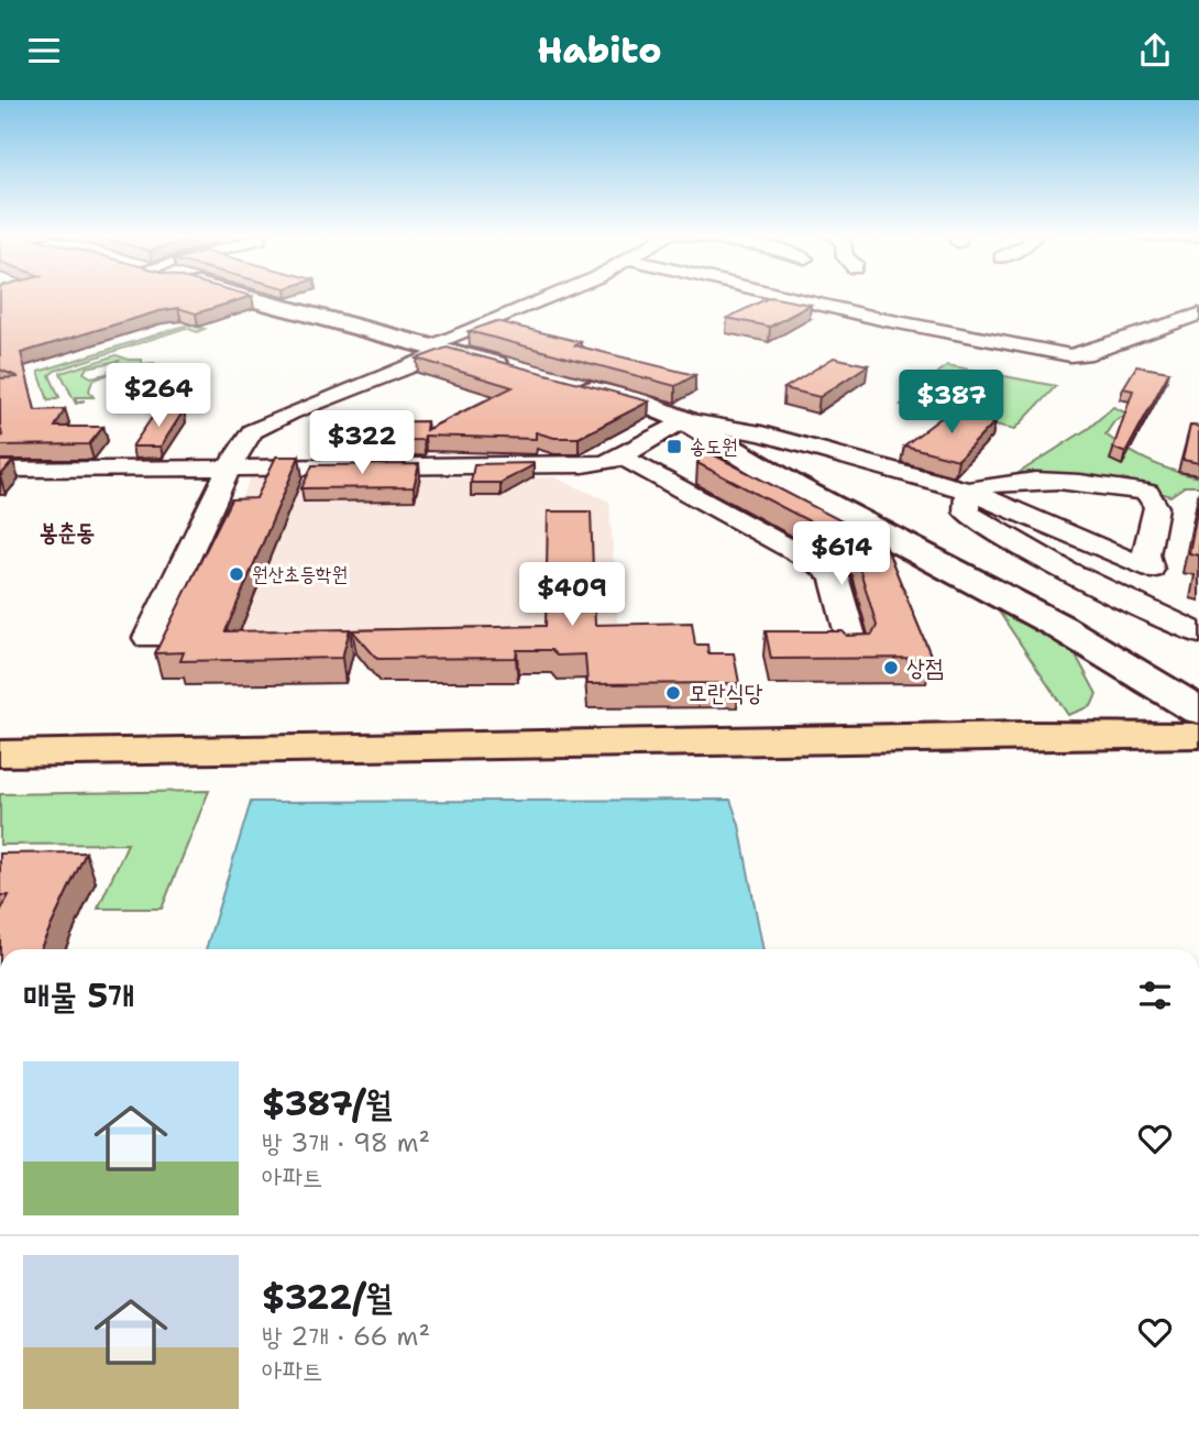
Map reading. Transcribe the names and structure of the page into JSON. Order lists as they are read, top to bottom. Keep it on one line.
{"districts":["봉춘동"],"places":{"transit":["송도원"],"other":["원산초등학원","상점","모란식당"]},"page":{"header":"Habito","price":["$264","$387","$322","$614","$409"],"heading":"매물 5개","list":[{"name":"$387/월","note":"방 3개 · 98 m² · 아파트"},{"name":"$322/월","note":"방 2개 · 66 m² · 아파트"}]}}
